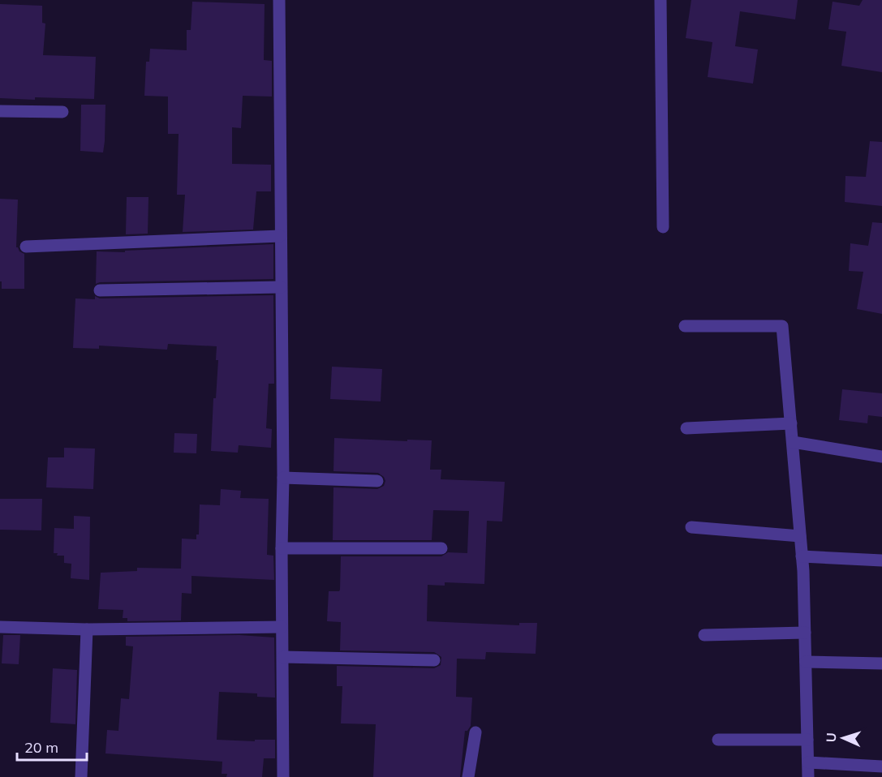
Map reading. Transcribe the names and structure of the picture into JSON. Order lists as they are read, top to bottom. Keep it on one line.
{"scale_bar":"20 m","north":"left"}
